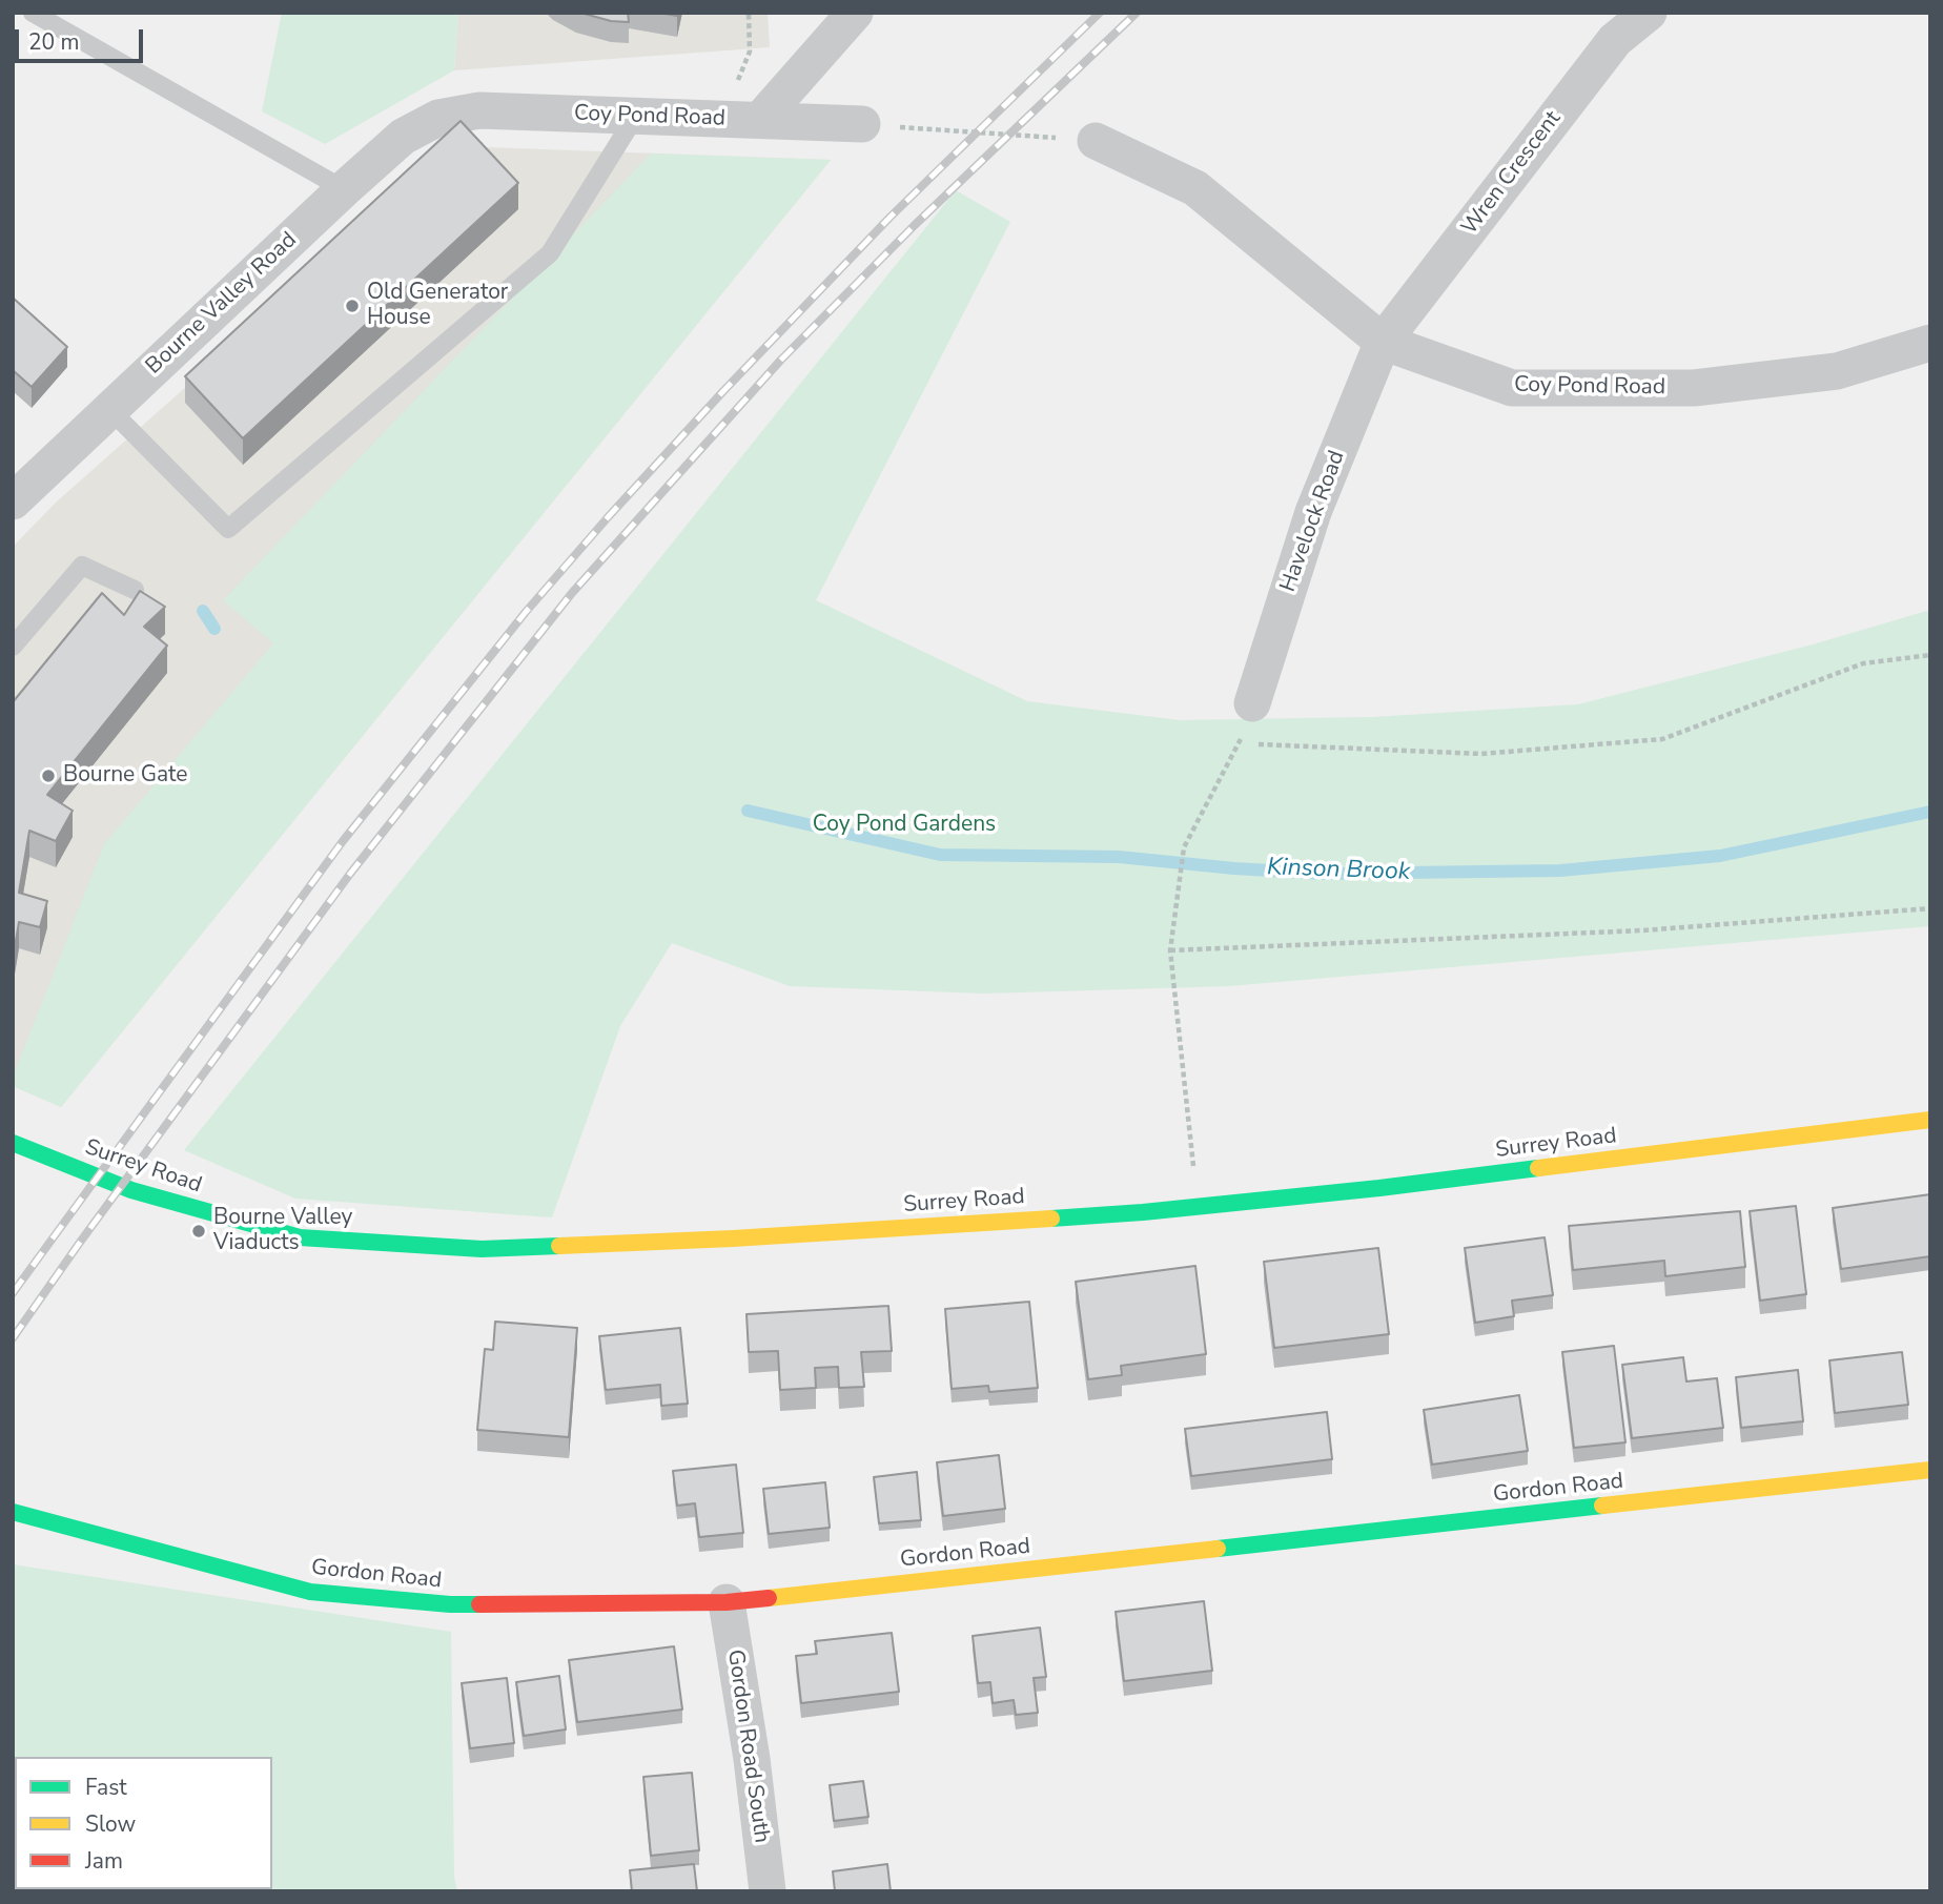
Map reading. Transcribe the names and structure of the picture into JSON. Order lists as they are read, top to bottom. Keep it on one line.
{"streets":{"street":["Coy Pond Road","Wren Crescent","Bourne Valley Road","Havelock Road","Surrey Road","Gordon Road","Gordon Road South"]},"crossings":[["Coy Pond Road","Wren Crescent"],["Coy Pond Road","Bourne Valley Road"],["Coy Pond Road","Havelock Road"],["Wren Crescent","Havelock Road"],["Gordon Road","Gordon Road South"]],"water":["Kinson Brook"],"parks":["Coy Pond Gardens"],"places":["Old Generator House","Bourne Gate","Bourne Valley Viaducts"],"legend":["Fast","Slow","Jam"],"scale_bar":"20 m"}
